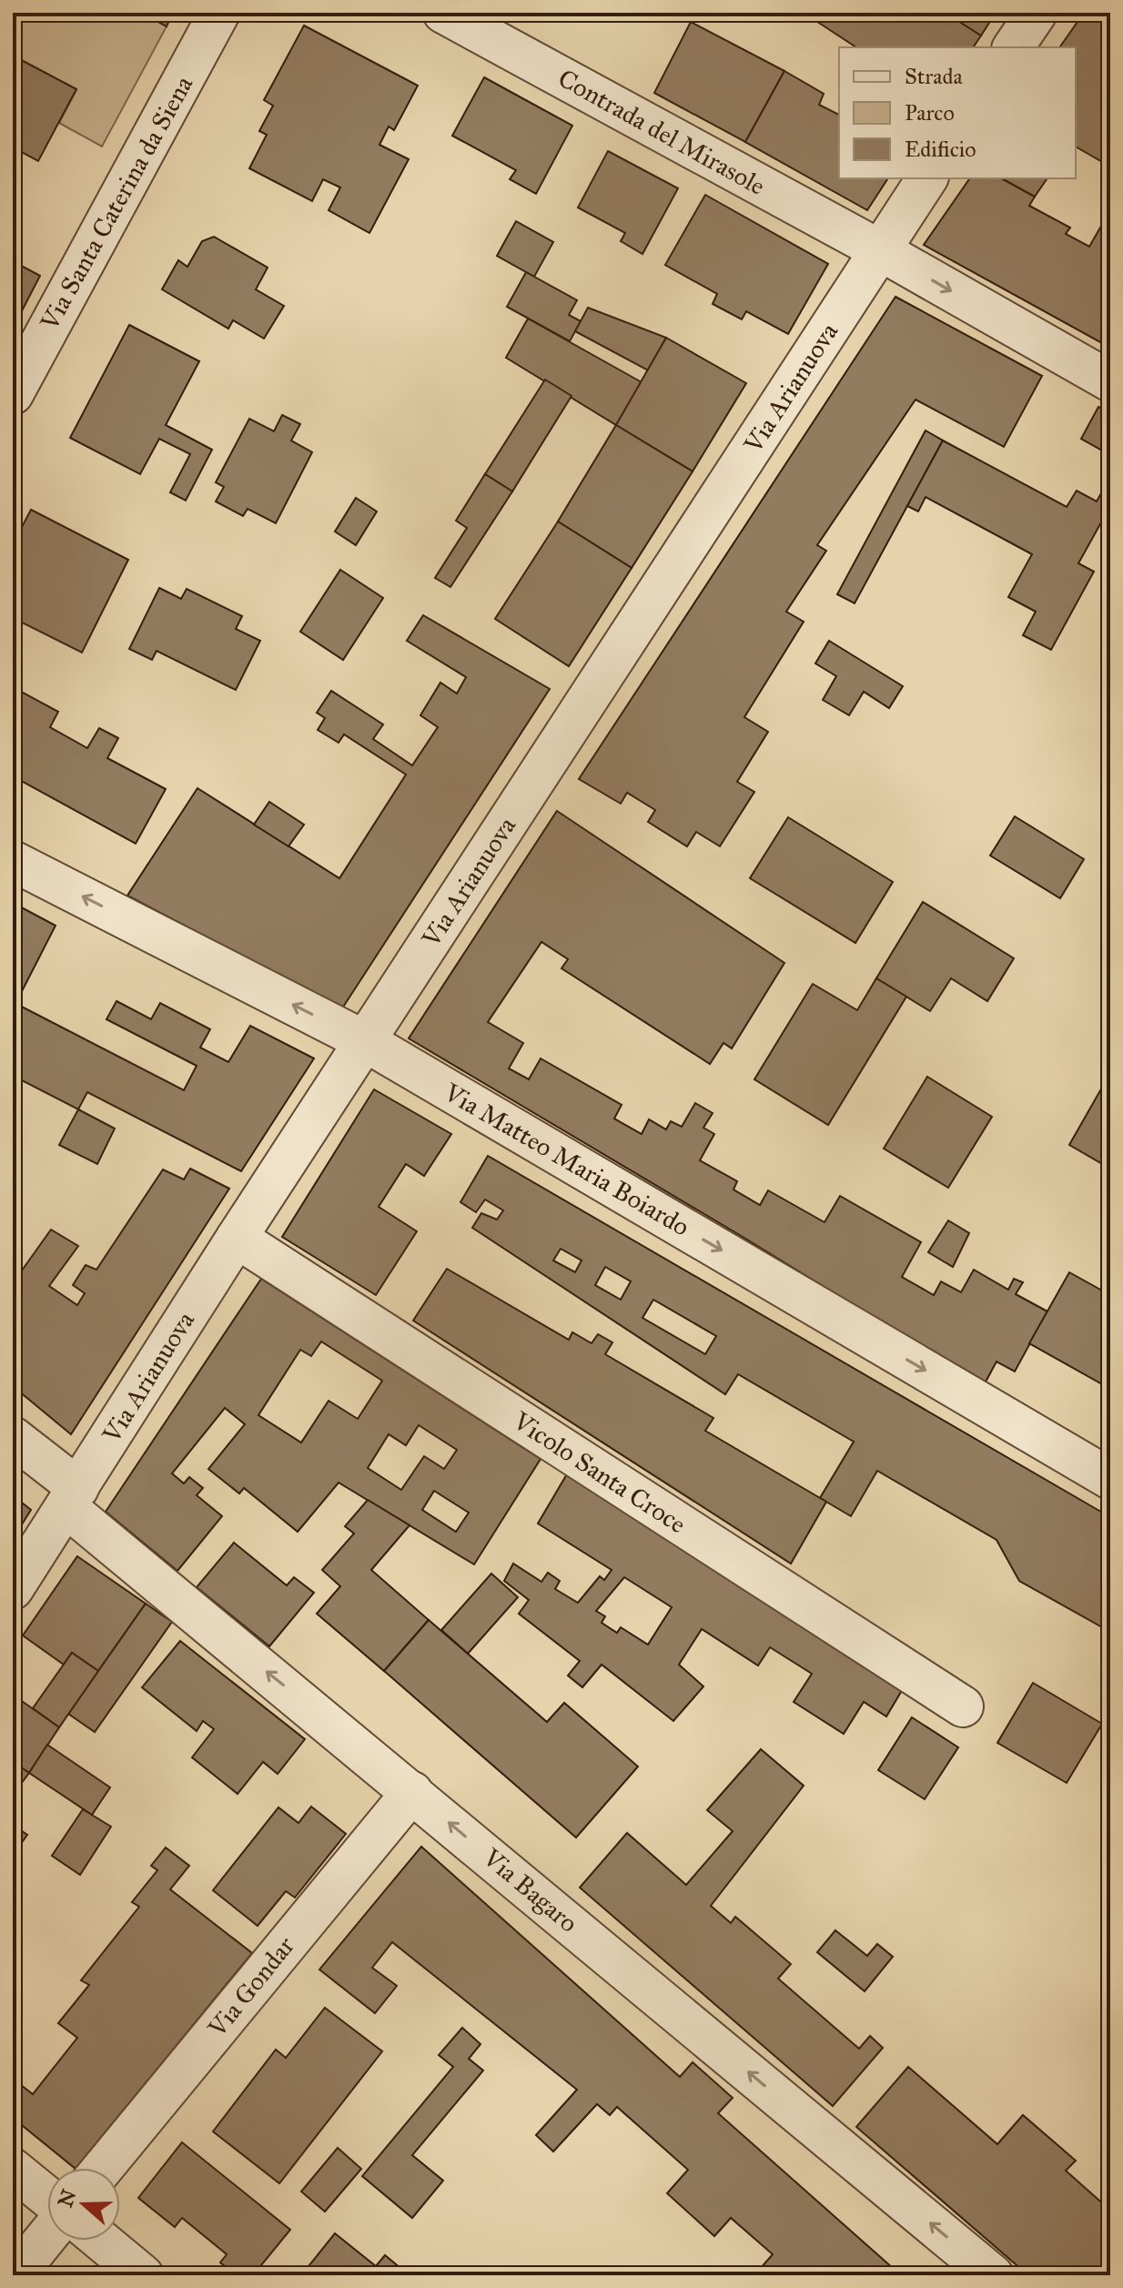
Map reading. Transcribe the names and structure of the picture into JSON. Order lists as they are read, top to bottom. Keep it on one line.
{"streets":{"street":["Contrada del Mirasole","Via Santa Caterina da Siena","Via Arianuova","Via Matteo Maria Boiardo","Vicolo Santa Croce","Via Bagaro","Via Gondar"]},"crossings":[["Contrada del Mirasole","Via Arianuova"],["Via Arianuova","Via Matteo Maria Boiardo"],["Via Arianuova","Vicolo Santa Croce"],["Via Arianuova","Via Bagaro"],["Via Bagaro","Via Gondar"]],"one_way":["Via Bagaro"],"legend":["Strada","Parco","Edificio"],"north":"left"}
